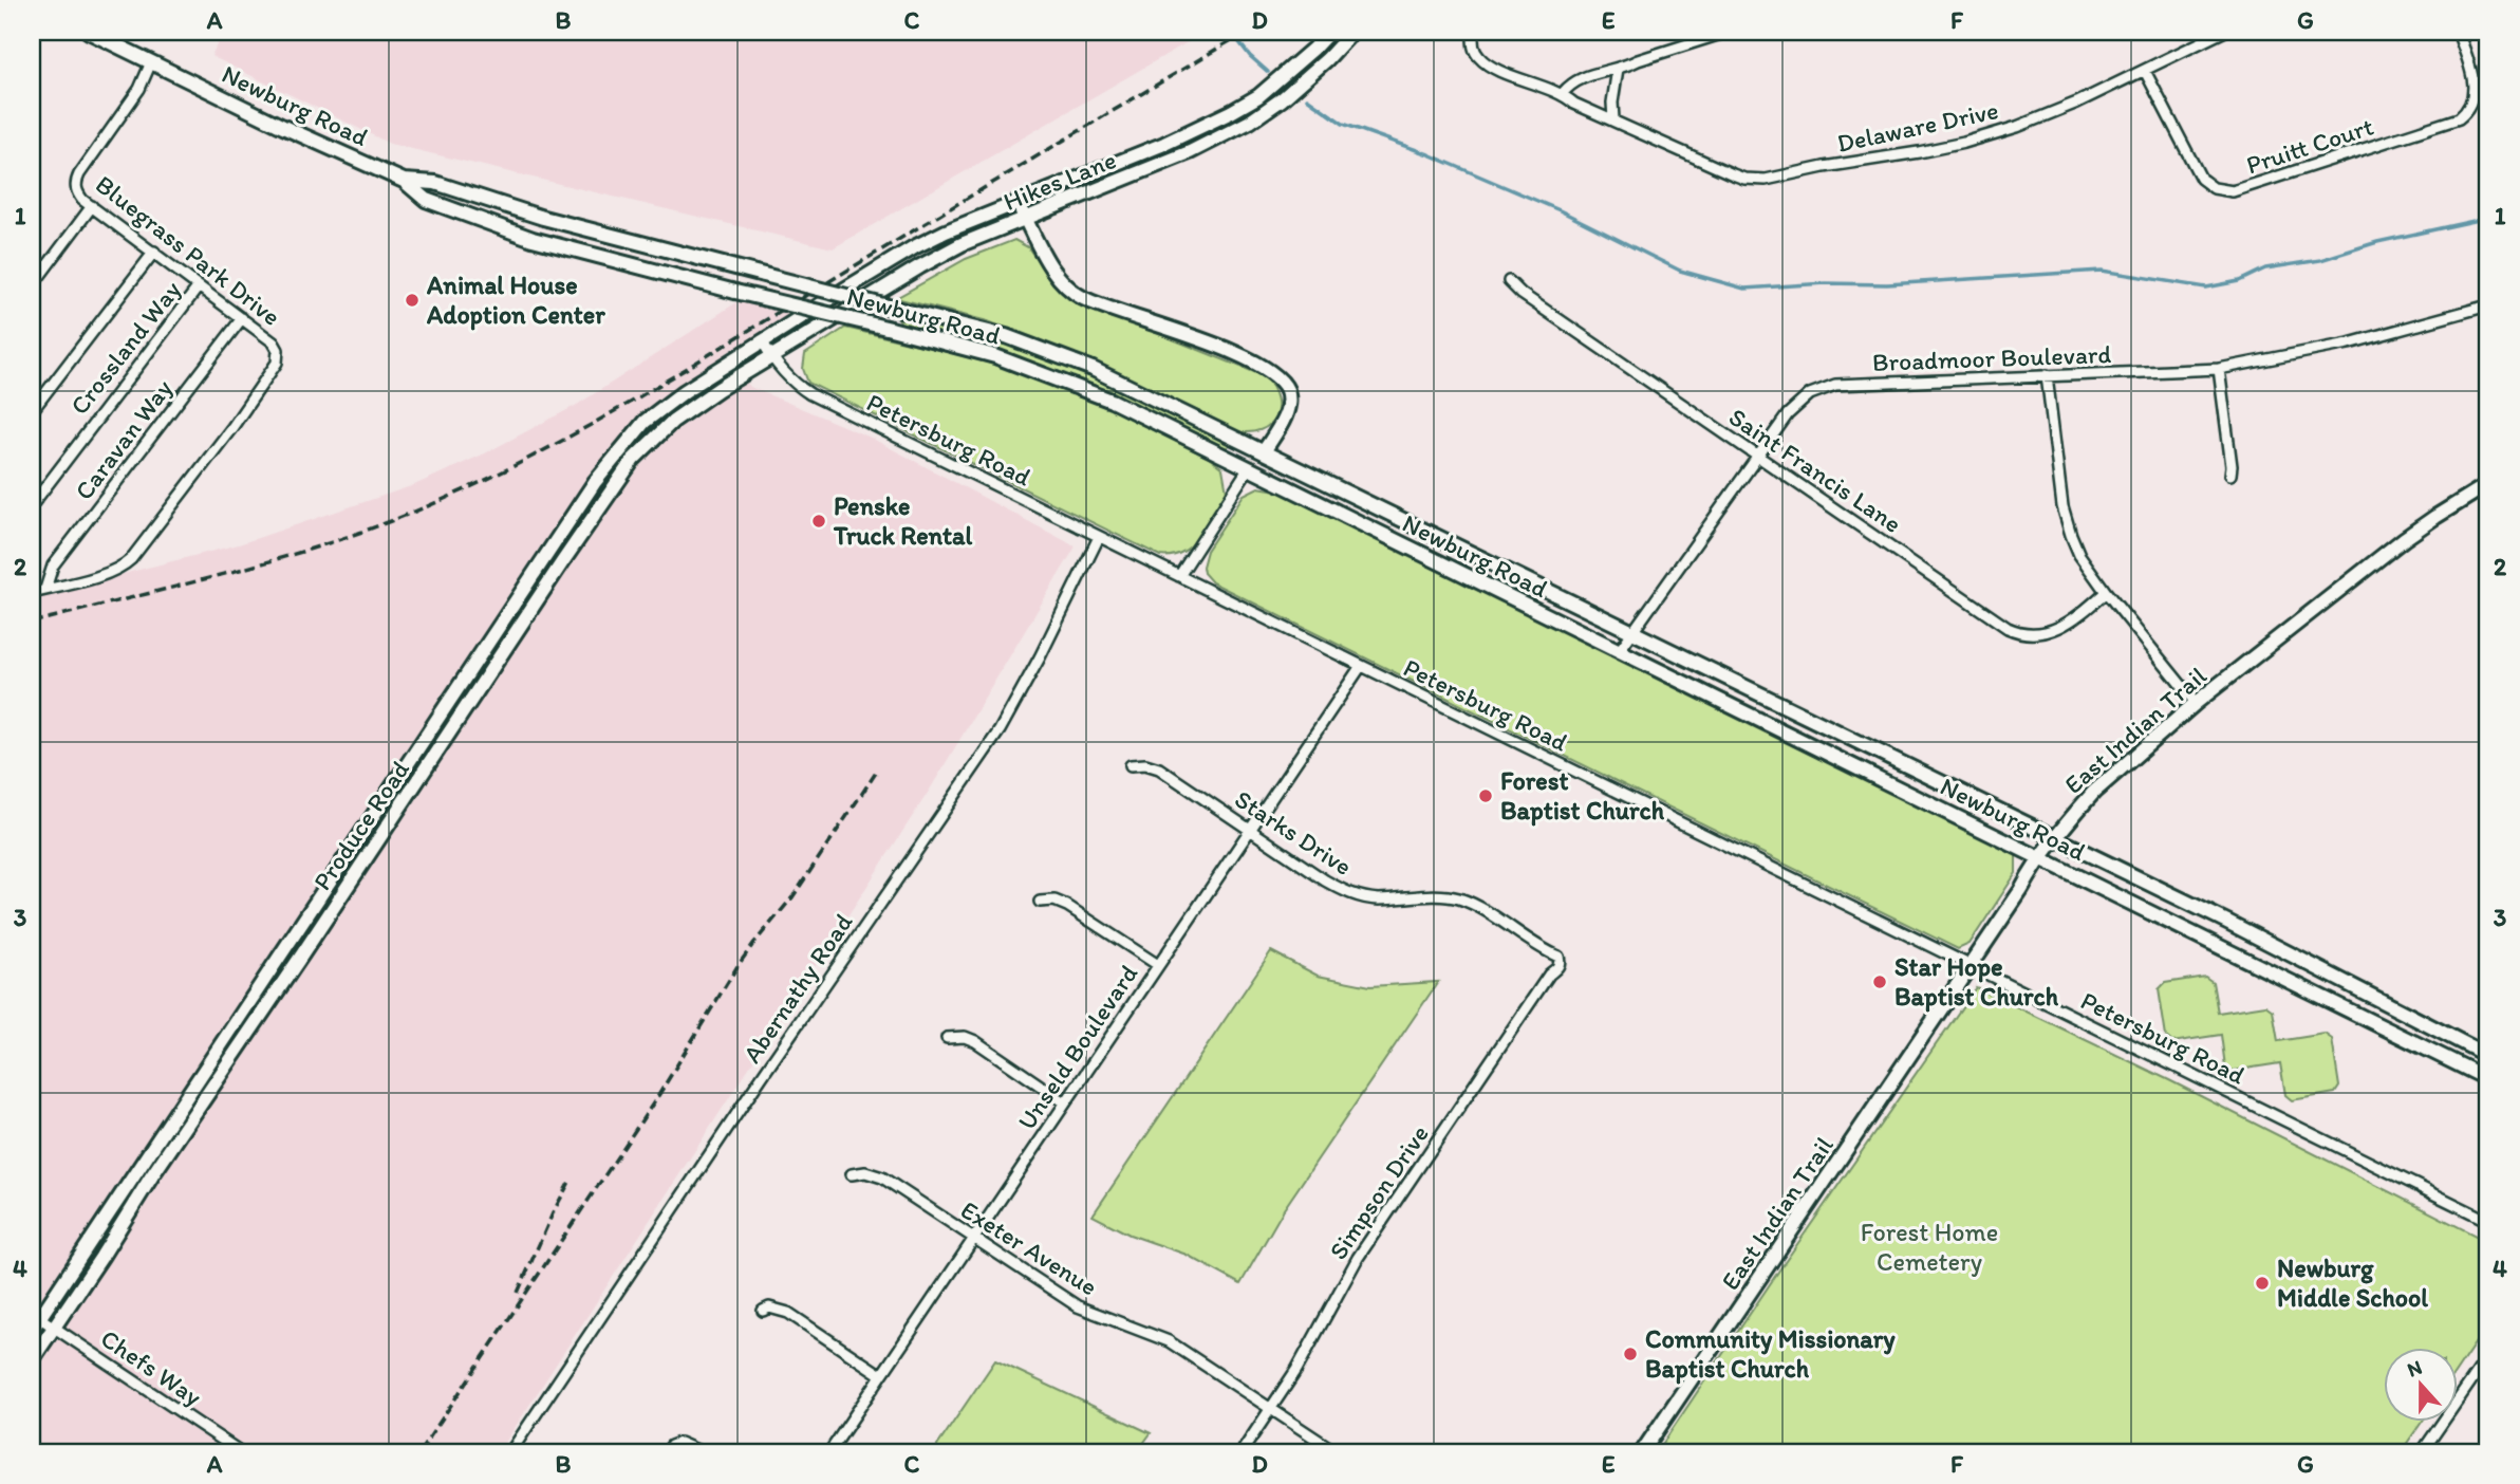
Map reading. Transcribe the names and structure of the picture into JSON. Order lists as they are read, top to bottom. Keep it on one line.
{"streets":{"main road":["Newburg Road","Hikes Lane","East Indian Trail","Produce Road"],"street":["Delaware Drive","Pruitt Court","Bluegrass Park Drive","Crossland Way","Broadmoor Boulevard","Caravan Way","Petersburg Road","Saint Francis Lane","Starks Drive","Abernathy Road","Unseld Boulevard","Simpson Drive","Exeter Avenue","Chefs Way"]},"crossings":[["Newburg Road","Bluegrass Park Drive"],["Newburg Road","Broadmoor Boulevard"],["Newburg Road","East Indian Trail"],["Delaware Drive","Pruitt Court"],["Hikes Lane","Petersburg Road"],["Hikes Lane","Produce Road"],["Bluegrass Park Drive","Crossland Way"],["Bluegrass Park Drive","Caravan Way"],["Broadmoor Boulevard","Saint Francis Lane"],["Petersburg Road","East Indian Trail"],["Petersburg Road","Produce Road"],["Petersburg Road","Abernathy Road"],["Petersburg Road","Unseld Boulevard"],["Produce Road","Chefs Way"],["Starks Drive","Unseld Boulevard"],["Starks Drive","Simpson Drive"],["Unseld Boulevard","Exeter Avenue"],["Simpson Drive","Exeter Avenue"]],"parks":["Forest Home Cemetery"],"places":["Animal House Adoption Center","Penske Truck Rental","Forest Baptist Church","Star Hope Baptist Church","Newburg Middle School","Community Missionary Baptist Church"],"north":"top","grid":{"columns":["A","B","C","D","E","F","G"],"rows":["1","2","3","4"]}}
